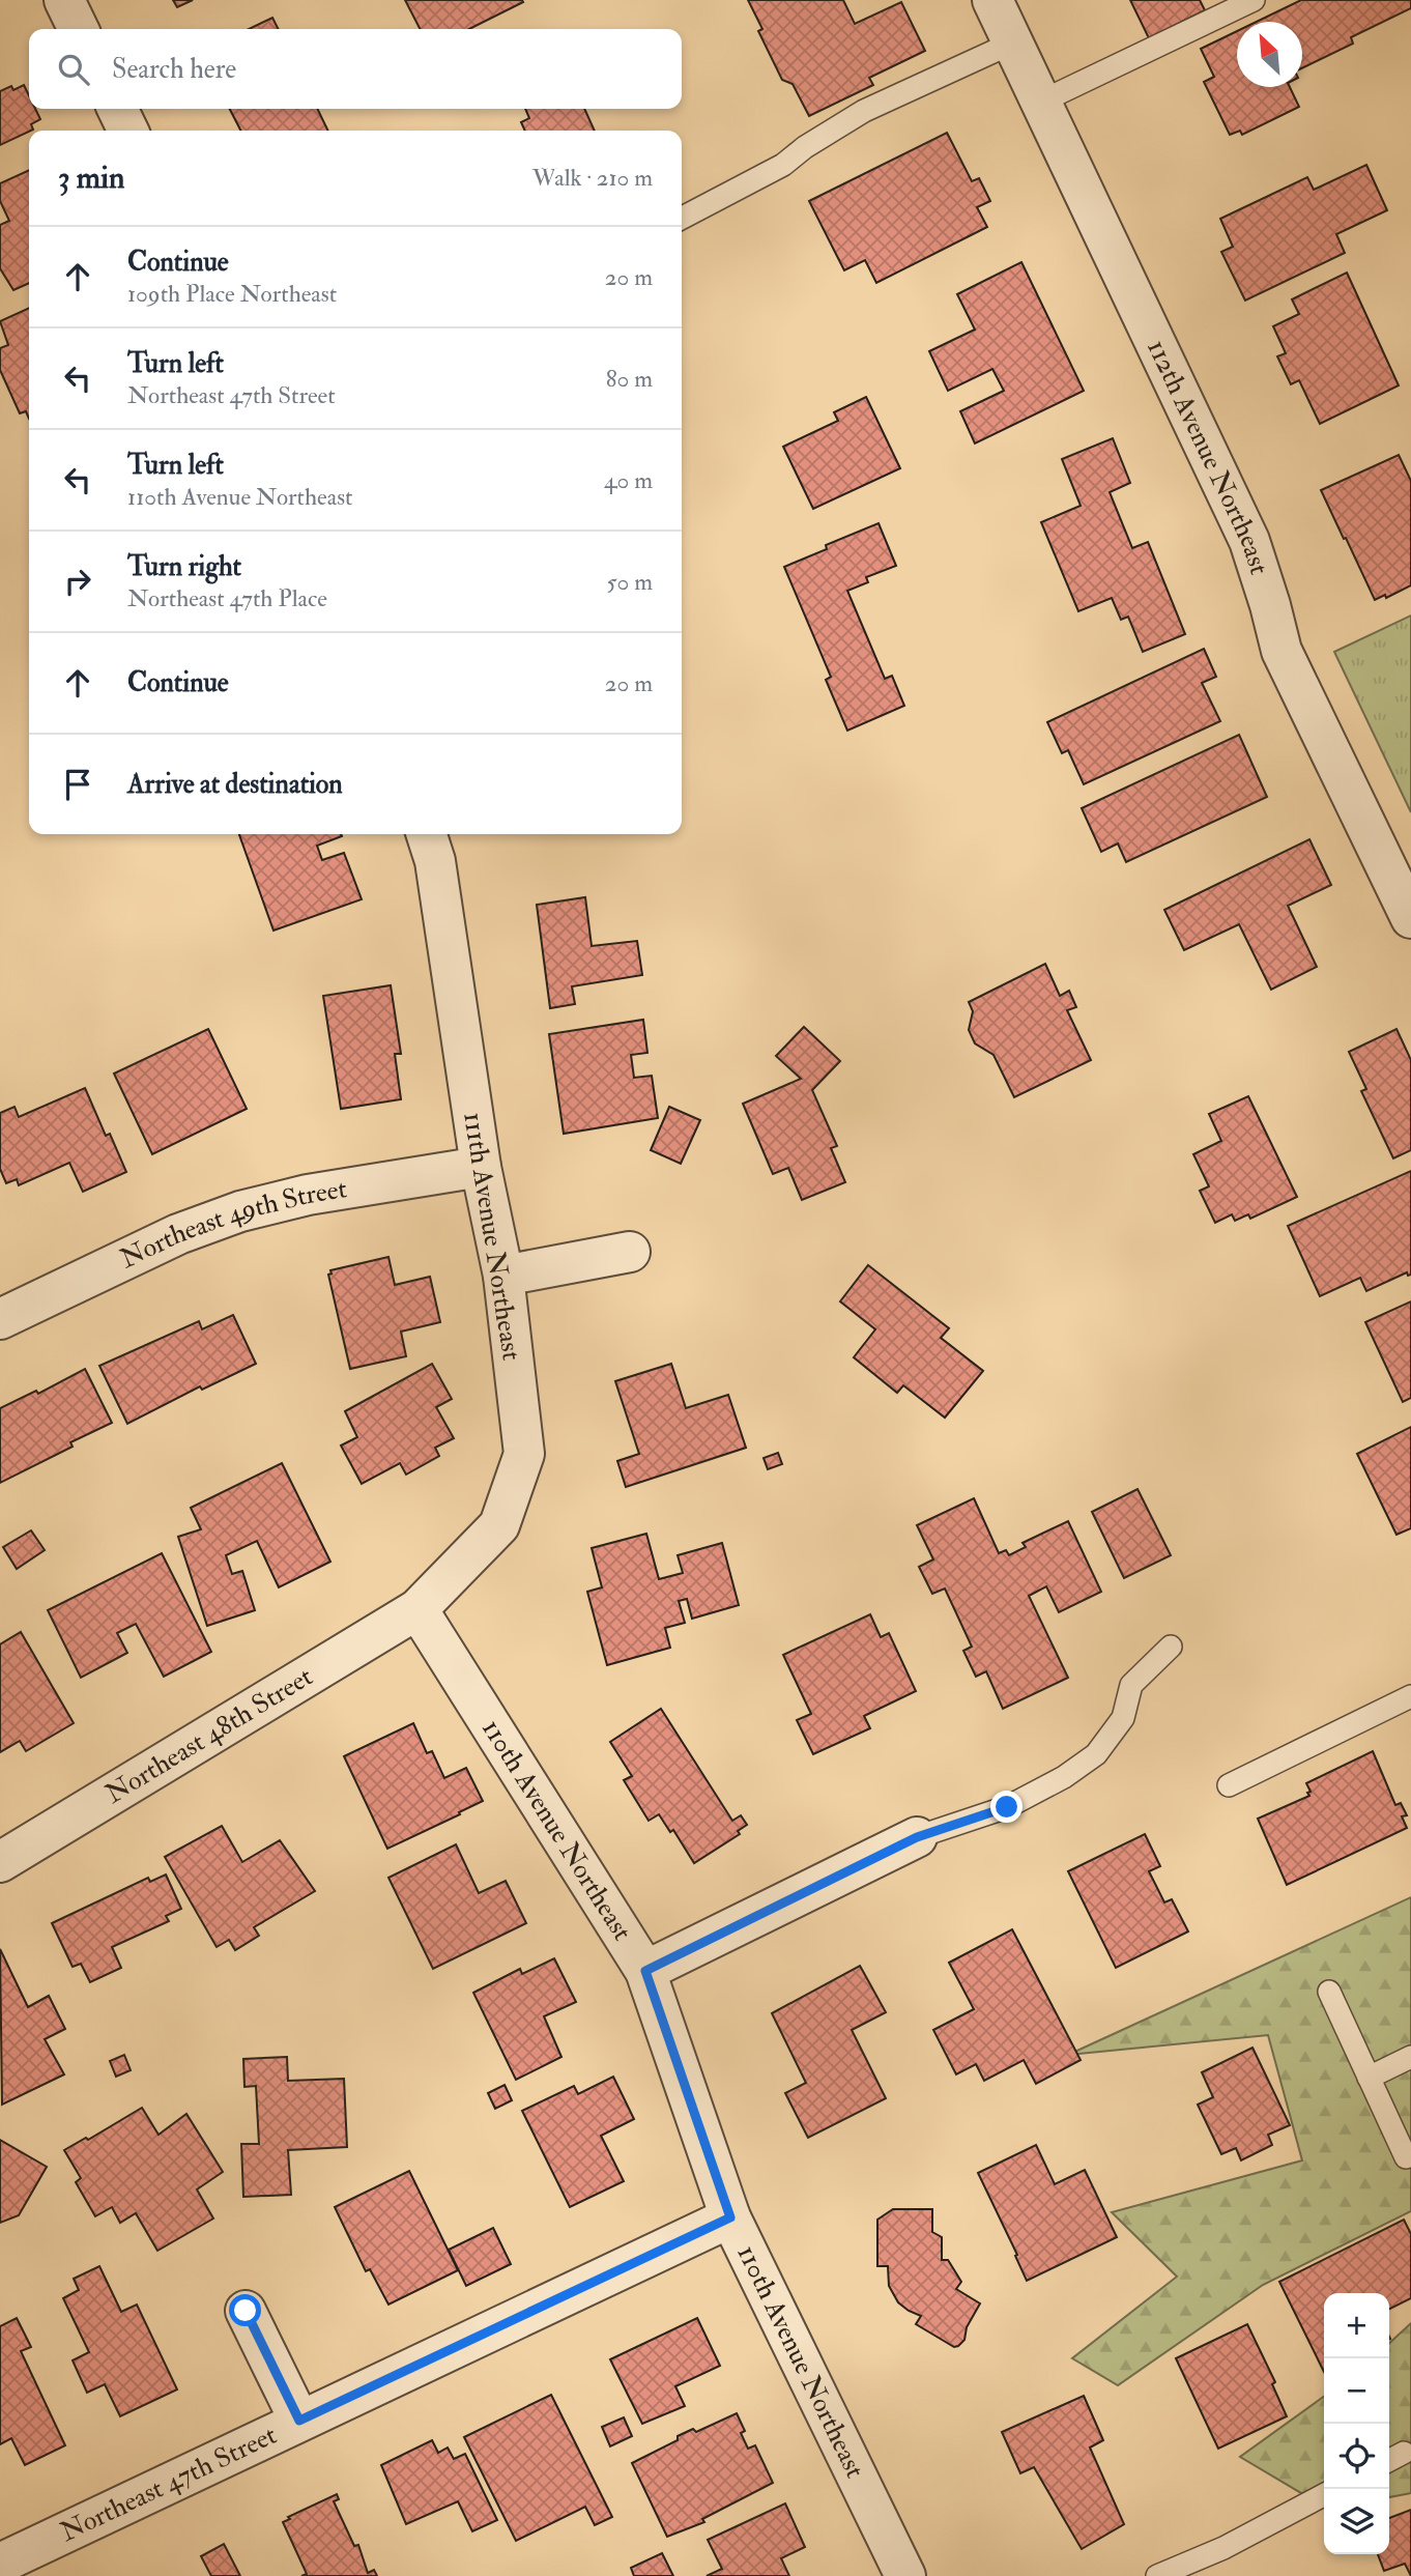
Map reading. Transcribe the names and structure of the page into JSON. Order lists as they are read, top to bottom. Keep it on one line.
{"streets":{"street":["112th Avenue Northeast","Northeast 49th Street","111th Avenue Northeast","Northeast 48th Street","110th Avenue Northeast","Northeast 47th Street"]},"crossings":[["Northeast 49th Street","111th Avenue Northeast"],["111th Avenue Northeast","Northeast 48th Street"],["111th Avenue Northeast","110th Avenue Northeast"],["Northeast 48th Street","110th Avenue Northeast"],["110th Avenue Northeast","Northeast 47th Street"]],"north":"top left","page":{"search":"Search here","heading":["3 min","Walk · 210 m"],"list":[["Continue","109th Place Northeast","20 m"],["Turn left","Northeast 47th Street","80 m"],["Turn left","110th Avenue Northeast","40 m"],["Turn right","Northeast 47th Place","50 m"],["Continue","20 m"],"Arrive at destination"],"map_buttons":["+","−"]}}
